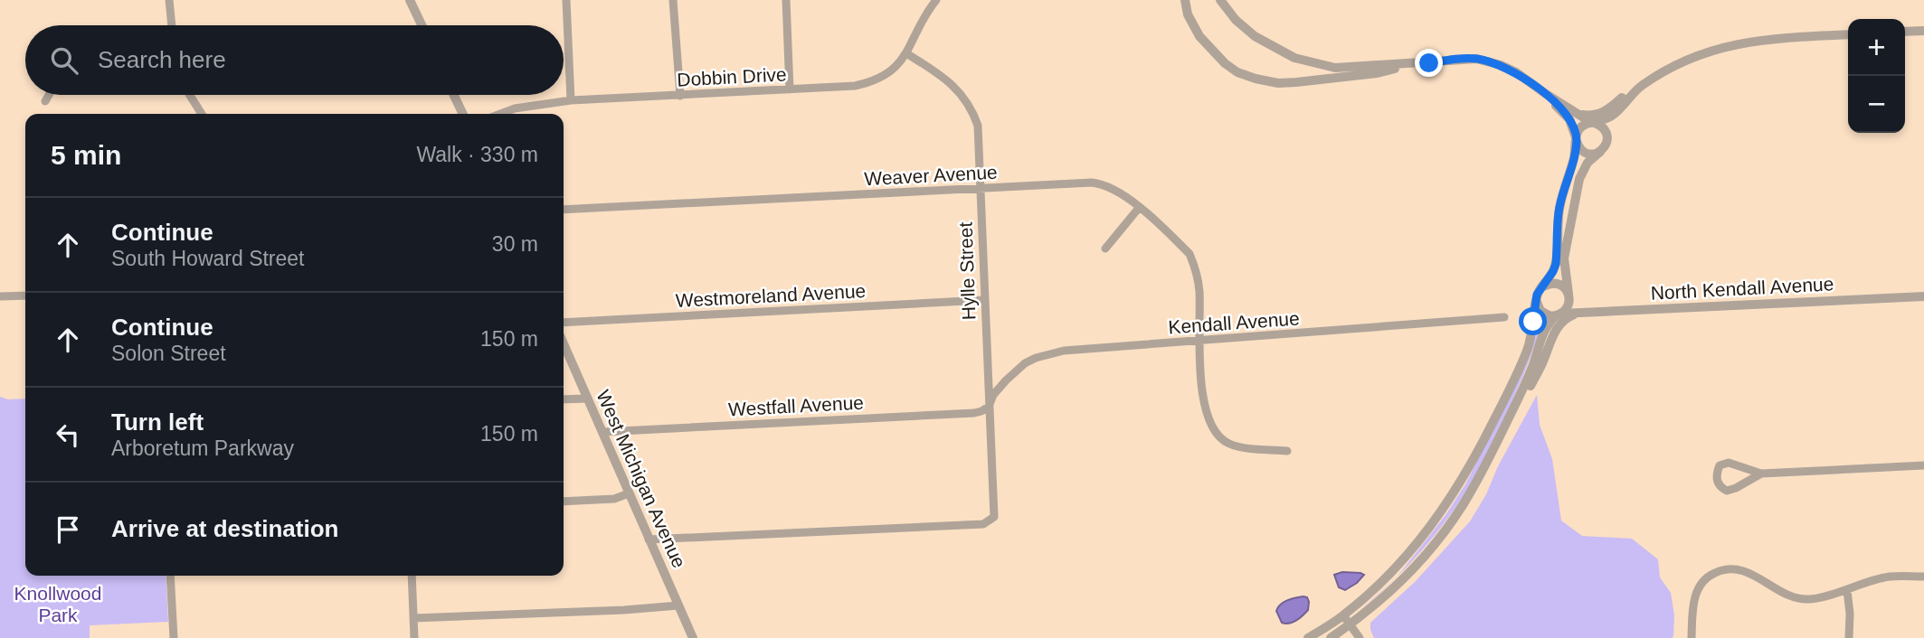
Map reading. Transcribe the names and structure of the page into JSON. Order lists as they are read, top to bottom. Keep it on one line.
{"streets":{"street":["Dobbin Drive","Weaver Avenue","Hylle Street","North Kendall Avenue","Westmoreland Avenue","Kendall Avenue","Westfall Avenue","West Michigan Avenue"]},"crossings":[["Dobbin Drive","Hylle Street"],["Weaver Avenue","Hylle Street"],["Weaver Avenue","Kendall Avenue"],["Hylle Street","Westmoreland Avenue"],["Hylle Street","Kendall Avenue"],["Hylle Street","Westfall Avenue"],["Hylle Street","West Michigan Avenue"],["Kendall Avenue","Westfall Avenue"],["Westfall Avenue","West Michigan Avenue"]],"parks":["Knollwood Park"],"page":{"map_buttons":["+","−"],"search":"Search here","heading":["5 min","Walk · 330 m"],"list":[["Continue","South Howard Street","30 m"],["Continue","Solon Street","150 m"],["Turn left","Arboretum Parkway","150 m"],"Arrive at destination"]}}
